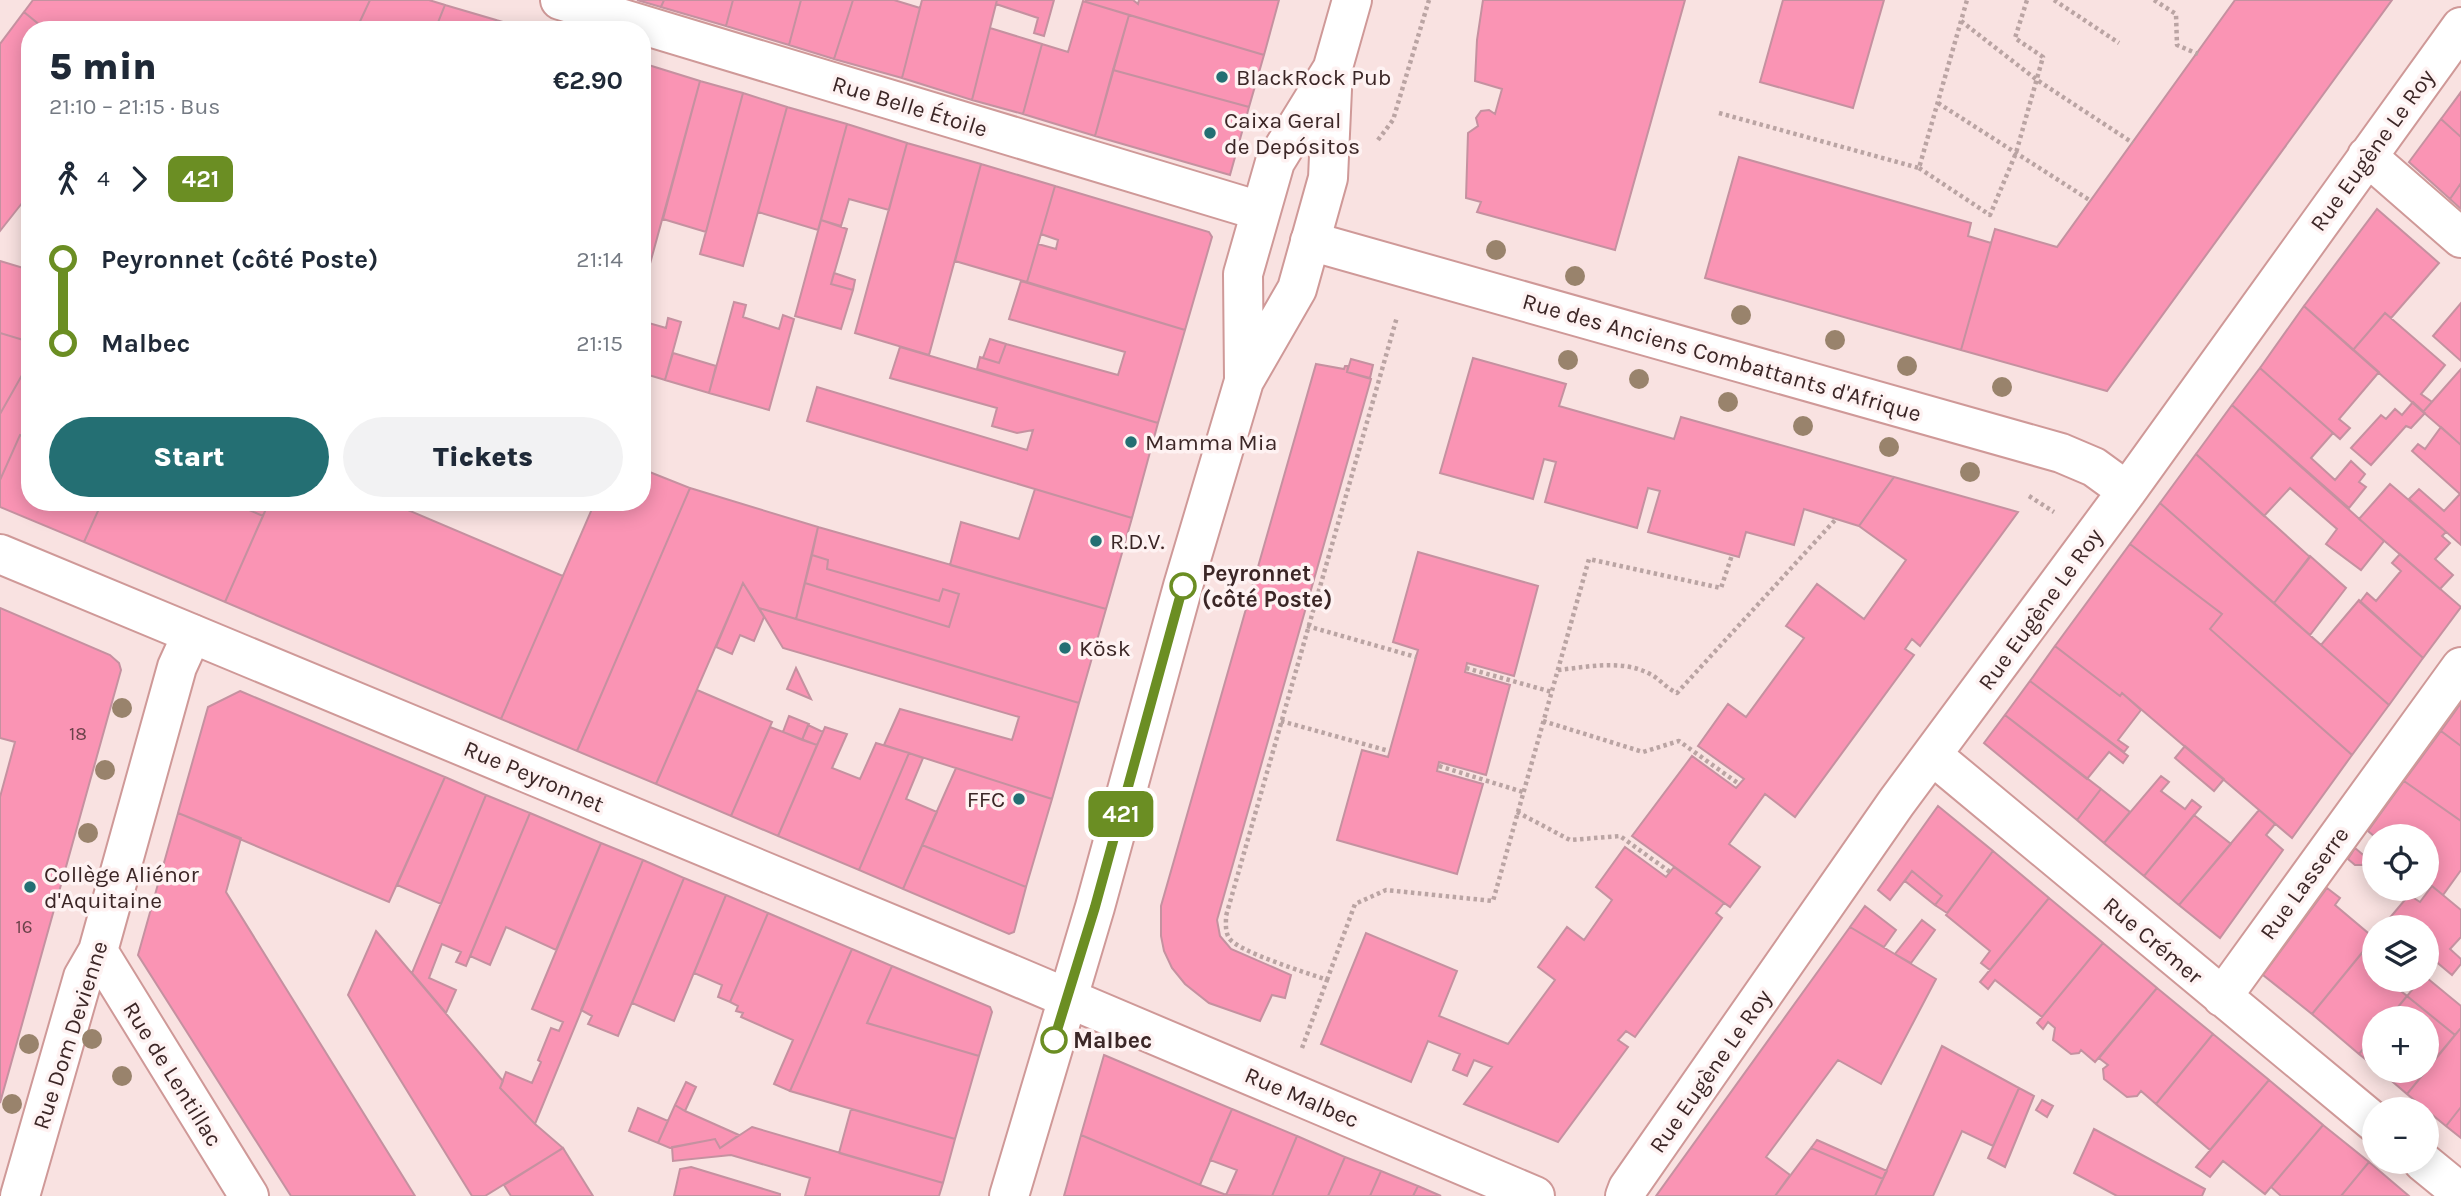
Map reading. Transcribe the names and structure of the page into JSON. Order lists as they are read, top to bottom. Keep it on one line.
{"streets":{"street":["Rue Belle Étoile","Rue Eugène Le Roy","Rue des Anciens Combattants d'Afrique","Rue Peyronnet","Rue Lasserre","Rue Crémer","Rue Dom Devienne","Rue de Lentillac","Rue Malbec"]},"crossings":[["Rue Eugène Le Roy","Rue des Anciens Combattants d'Afrique"],["Rue Eugène Le Roy","Rue Crémer"],["Rue Peyronnet","Rue Dom Devienne"],["Rue Peyronnet","Rue Malbec"],["Rue Lasserre","Rue Crémer"],["Rue Dom Devienne","Rue de Lentillac"]],"places":["BlackRock Pub","Caixa Geral de Depósitos","Mamma Mia","R.D.V.","Peyronnet (côté Poste)","Kösk","FFC","Collège Aliénor d'Aquitaine","Malbec"],"lines":["bus line 421"],"house_numbers":["18","16"],"page":{"on_map":"421","heading":["5 min","21:10 – 21:15 · Bus","€2.90"],"legs":["4","421"],"list":[{"name":"Peyronnet (côté Poste)","value":"21:14"},{"name":"Malbec","value":"21:15"}],"buttons":["Start","Tickets"],"map_buttons":["+","−"]}}
